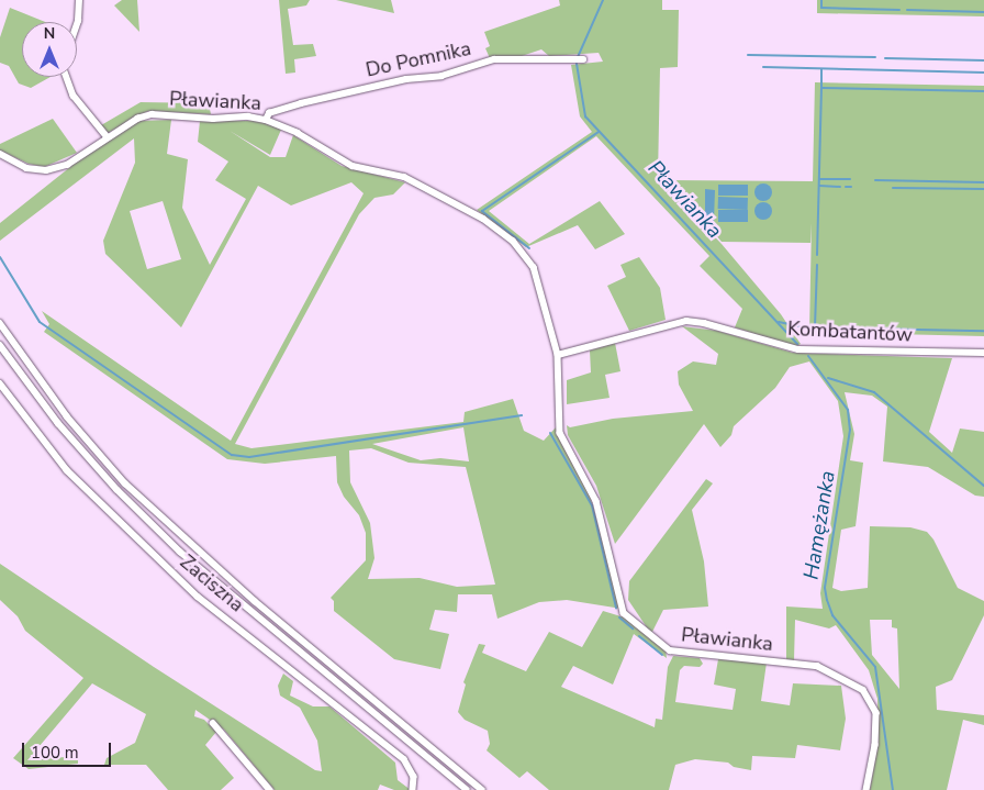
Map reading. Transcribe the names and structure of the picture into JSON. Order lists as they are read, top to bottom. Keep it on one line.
{"streets":{"street":["Do Pomnika","Pławianka","Kombatantów","Zaciszna"]},"crossings":[["Do Pomnika","Pławianka"],["Pławianka","Kombatantów"]],"water":["Pławianka","Hamężanka"],"scale_bar":"100 m","north":"top"}
